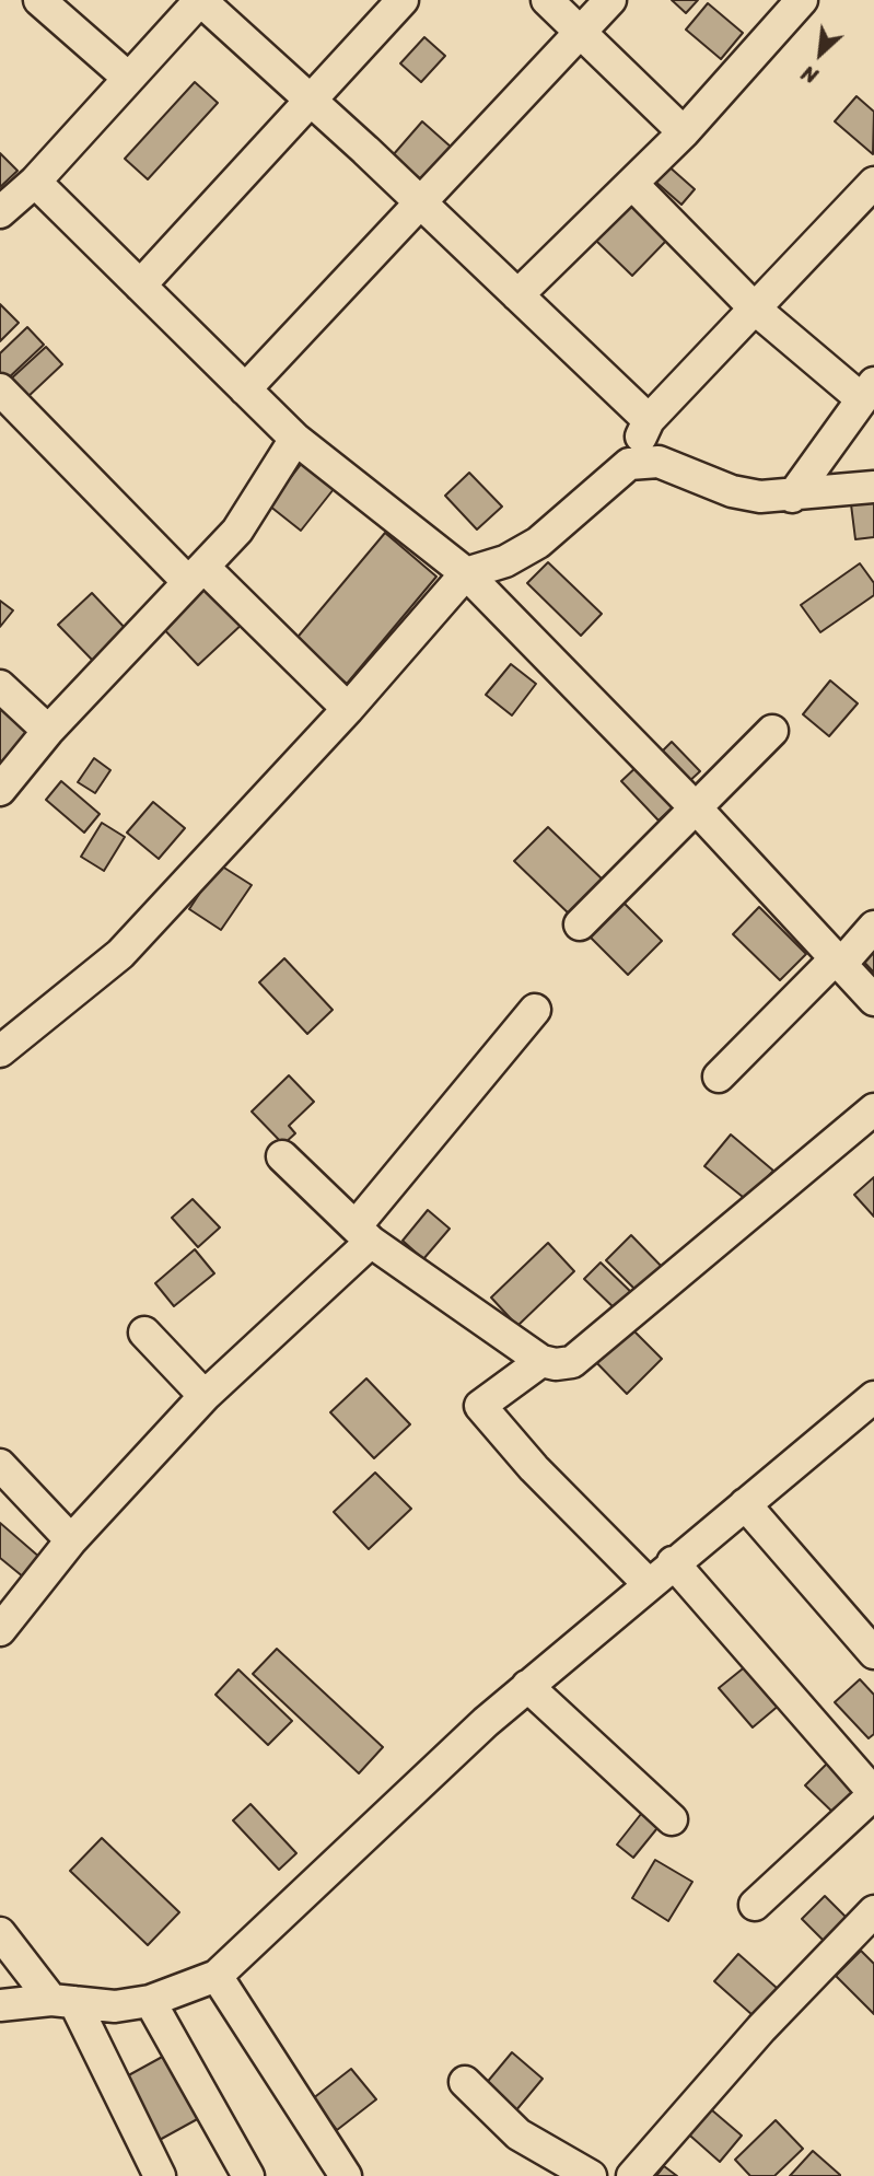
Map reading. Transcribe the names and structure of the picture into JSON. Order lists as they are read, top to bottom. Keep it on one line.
{"north":"bottom left"}
